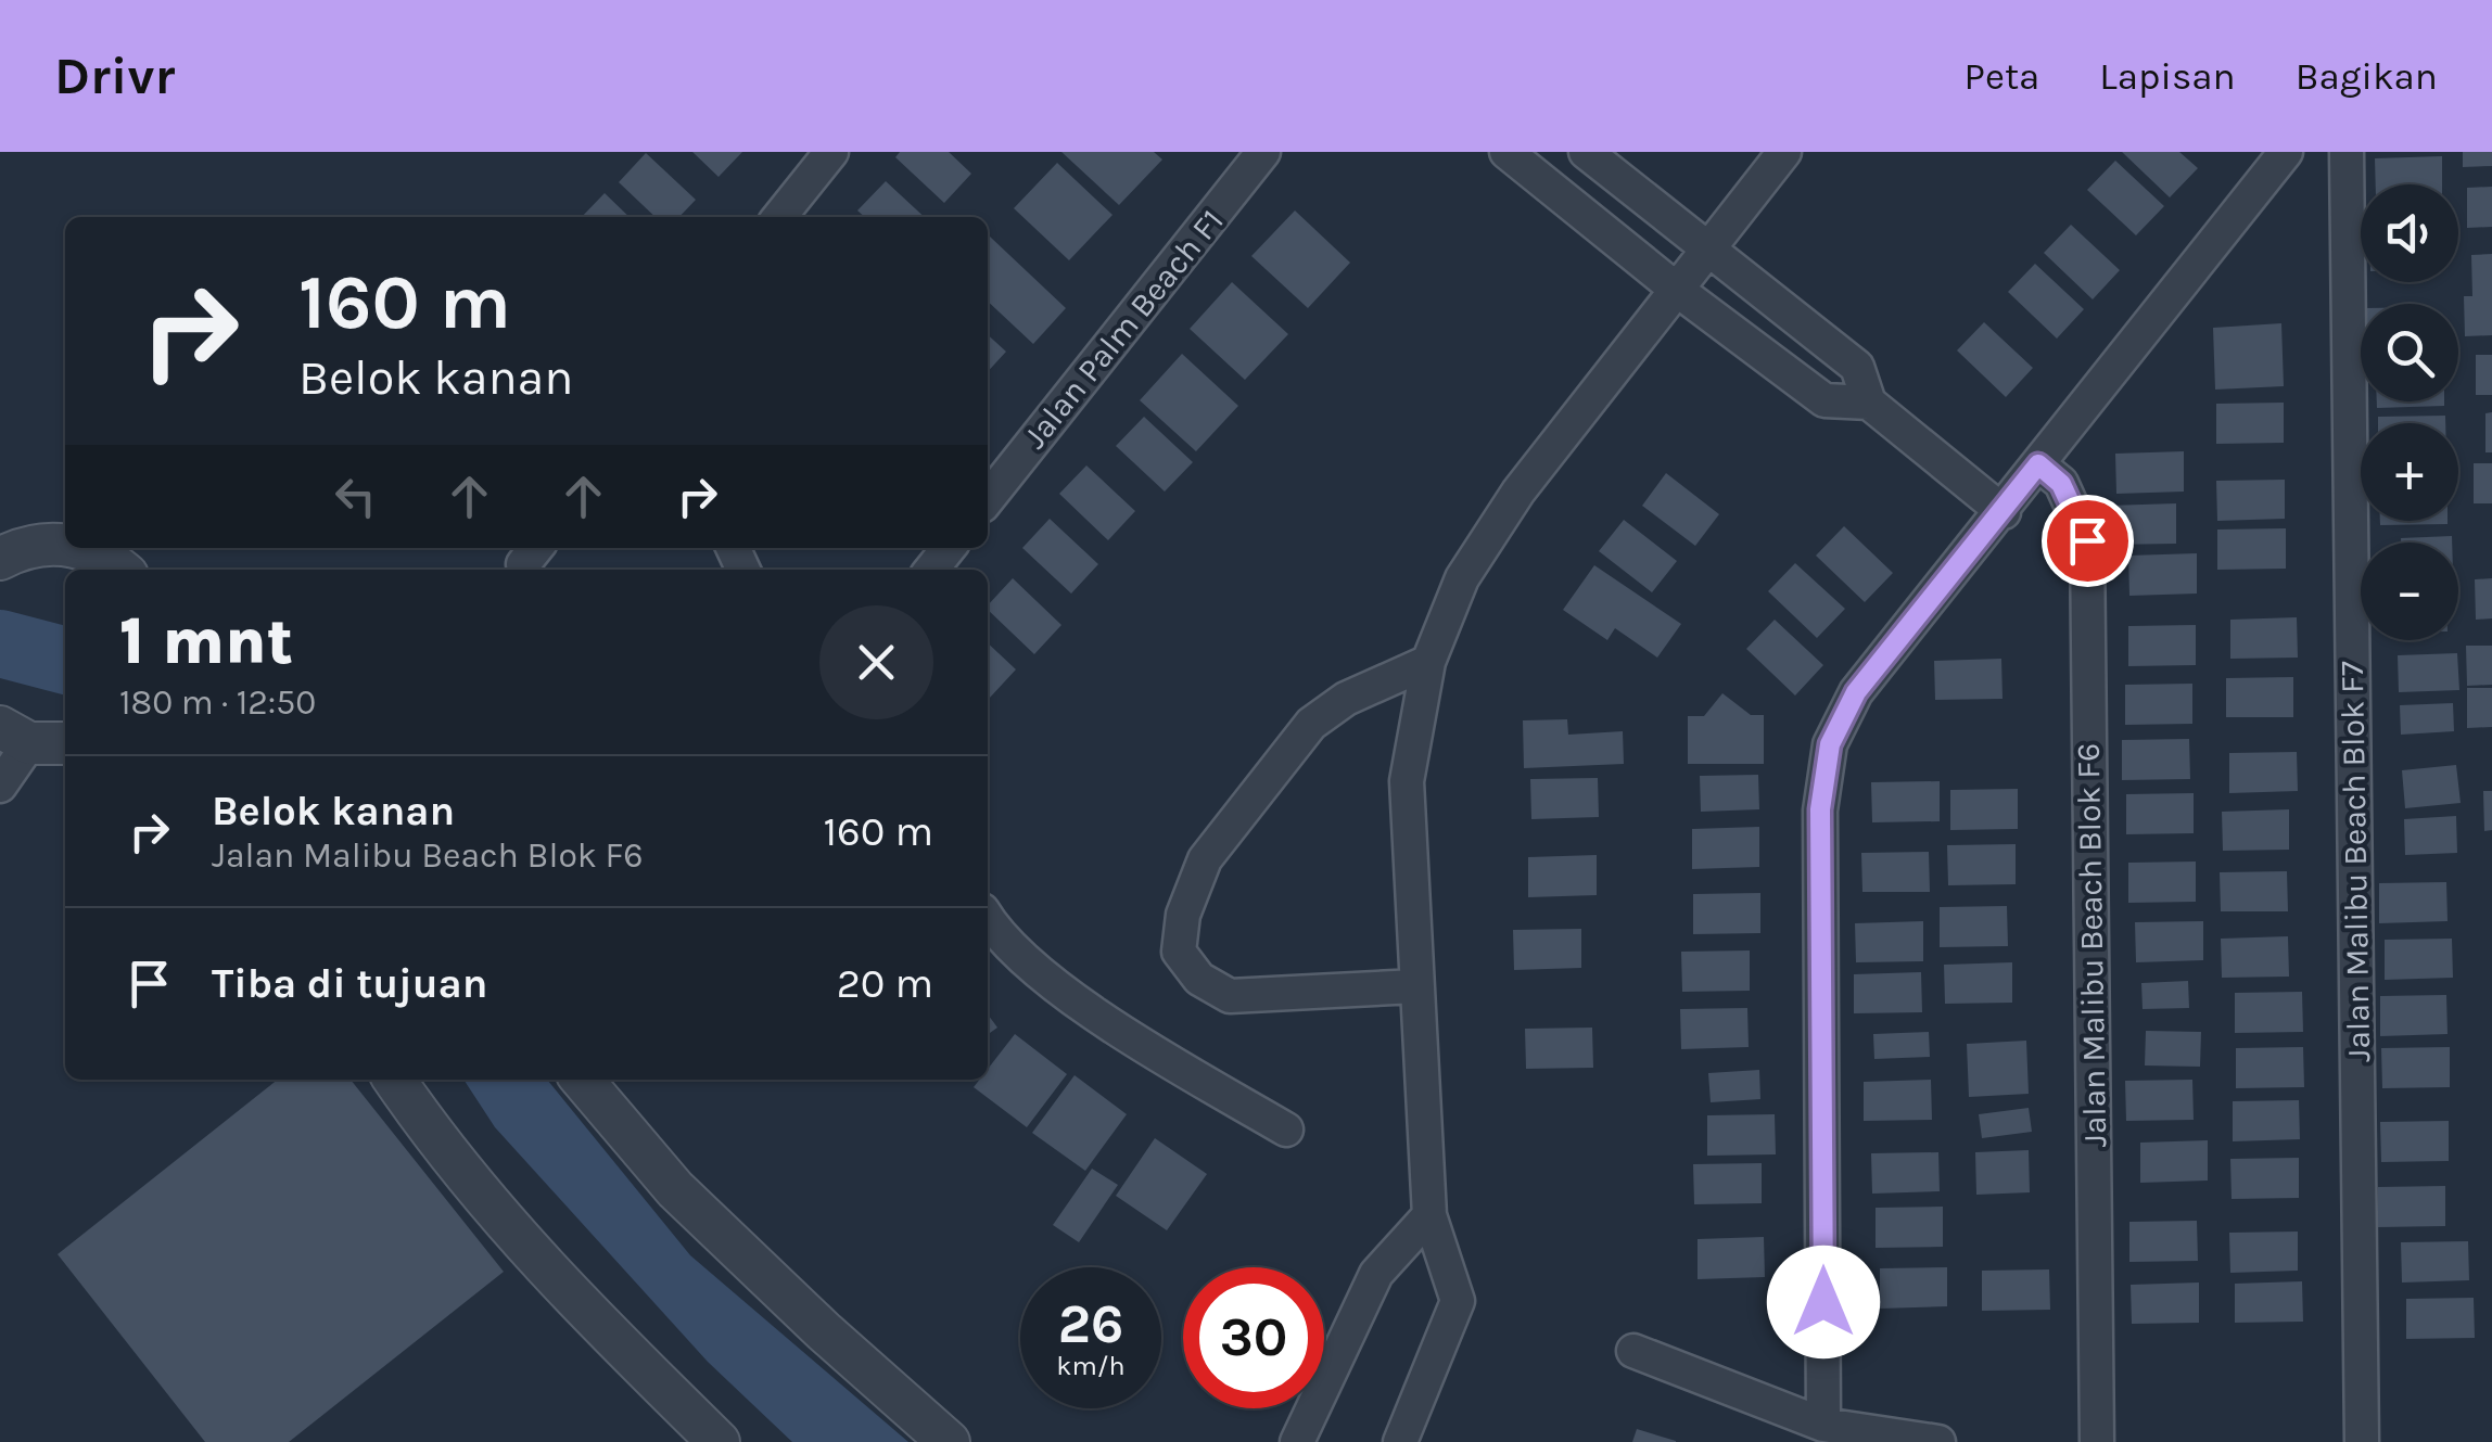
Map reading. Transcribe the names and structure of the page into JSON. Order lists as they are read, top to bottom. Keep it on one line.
{"streets":{"street":["Jalan Palm Beach F1","Jalan Malibu Beach Blok F7","Jalan Malibu Beach Blok F6"]},"page":{"header":"Drivr","nav":["Peta","Lapisan","Bagikan"],"map_buttons":["+","−"],"turn":["160 m","Belok kanan"],"heading":["1 mnt","180 m · 12:50"],"list":[{"name":"Belok kanan","note":"Jalan Malibu Beach Blok F6","value":"160 m"},{"name":"Tiba di tujuan","value":"20 m"}],"speed":"26 km/h","limit":"30"}}
